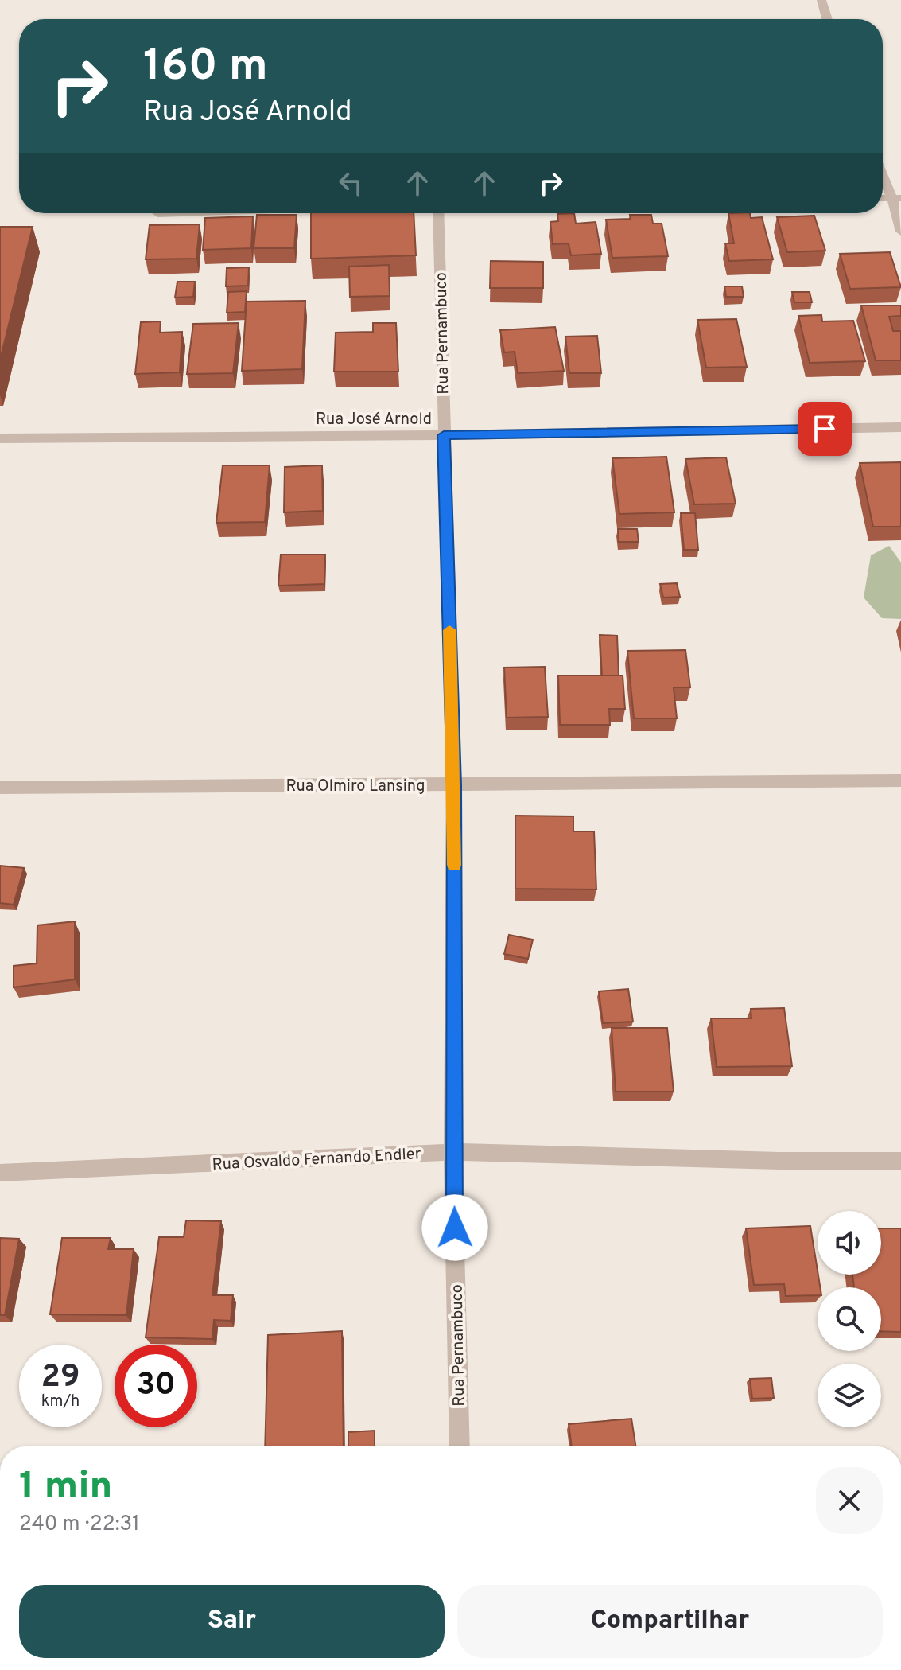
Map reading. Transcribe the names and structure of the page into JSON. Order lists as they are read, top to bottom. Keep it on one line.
{"streets":{"street":["Rua Pernambuco","Rua José Arnold","Rua Olmiro Lansing","Rua Osvaldo Fernando Endler"]},"crossings":[["Rua Pernambuco","Rua José Arnold"],["Rua Pernambuco","Rua Olmiro Lansing"],["Rua Pernambuco","Rua Osvaldo Fernando Endler"]],"page":{"turn":["160 m","Rua José Arnold"],"speed":"29 km/h","limit":"30","heading":["1 min","240 m · 22:31"],"buttons":["Sair","Compartilhar"]}}
